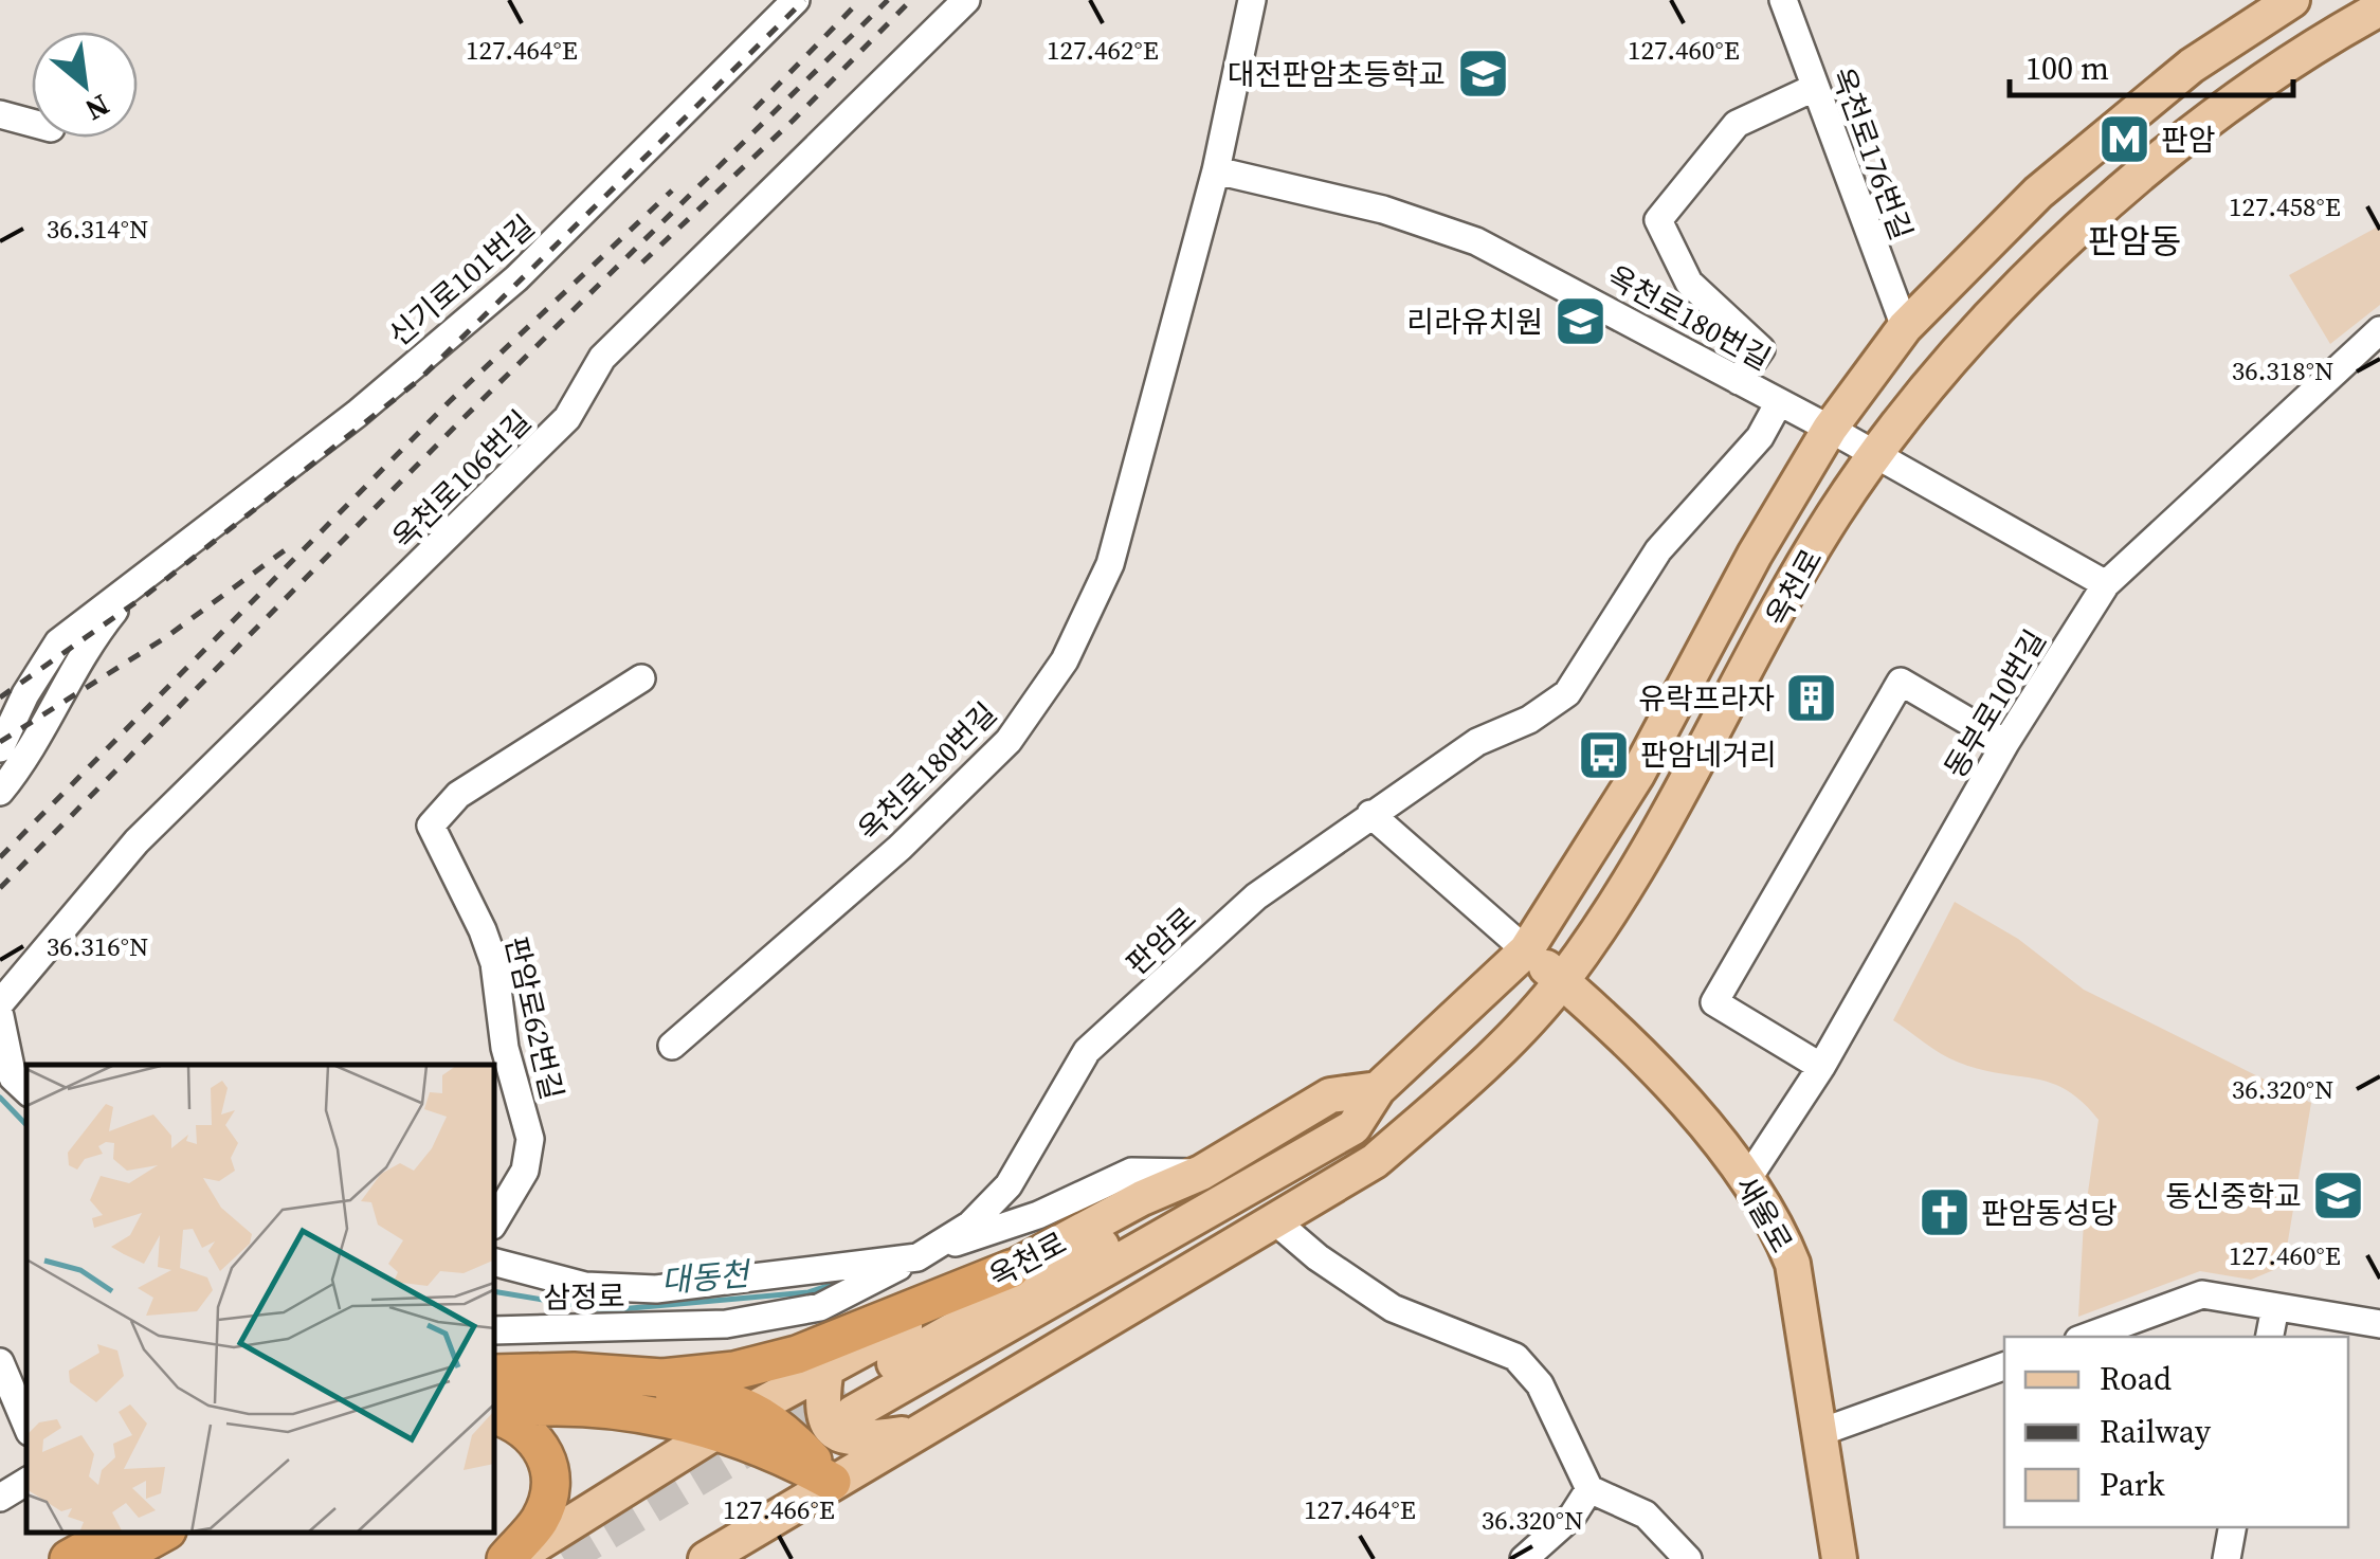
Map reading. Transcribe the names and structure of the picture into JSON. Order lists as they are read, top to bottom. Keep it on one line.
{"streets":{"main road":["옥천로","새울로"],"street":["옥천로176번길","신기로101번길","옥천로180번길","옥천로106번길","동부로10번길","판암로","판암로62번길","삼정로"]},"crossings":[["옥천로176번길","옥천로"],["옥천로180번길","옥천로"],["옥천로180번길","동부로10번길"],["옥천로180번길","판암로"],["옥천로","새울로"],["옥천로","삼정로"],["동부로10번길","새울로"],["판암로","삼정로"]],"districts":["판암동"],"water":["대동천"],"places":{"school or university":["대전판암초등학교","리라유치원","동신중학교"],"metro station":["판암"],"building":["유락프라자"],"bus stop":["판암네거리"],"church":["판암동성당"]},"legend":["Road","Railway","Park"],"scale_bar":"100 m","north":"bottom right","coordinates":["127.464°E","127.462°E","127.460°E","127.458°E","36.314°N","36.318°N","36.316°N","36.320°N","127.466°E"]}
